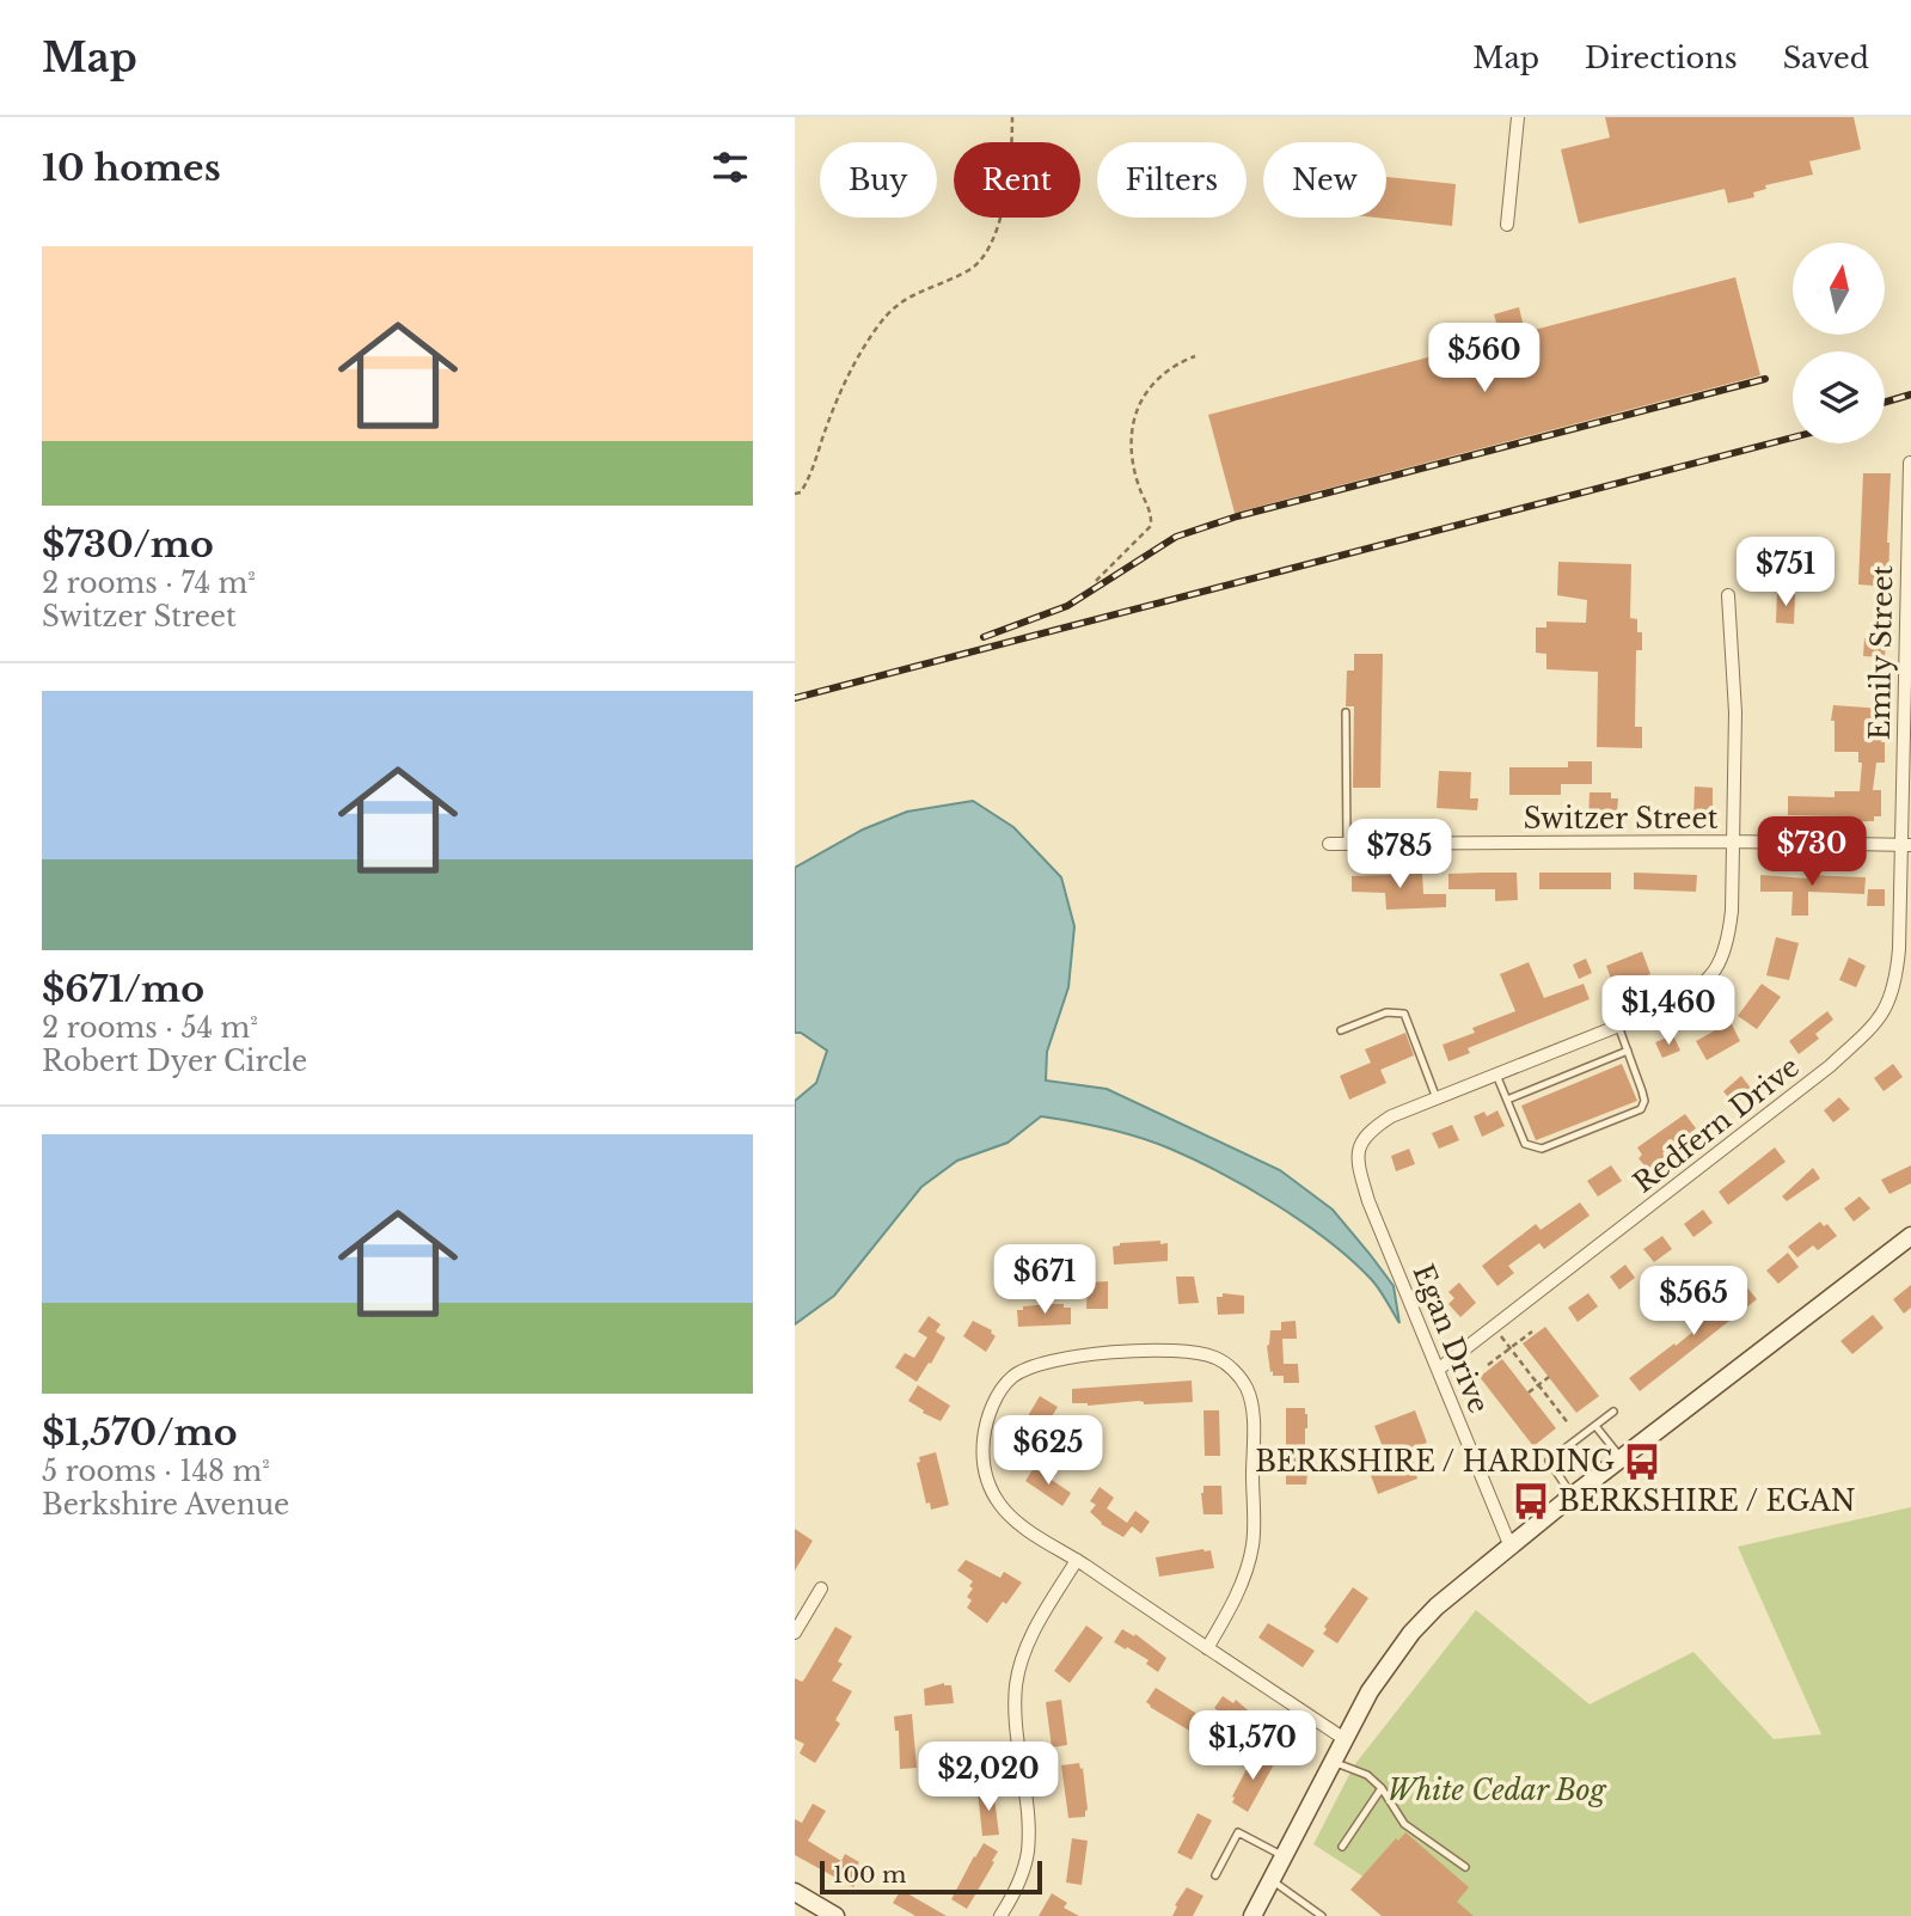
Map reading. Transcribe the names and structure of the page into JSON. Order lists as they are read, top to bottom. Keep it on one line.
{"streets":{"street":["Emily Street","Switzer Street","Redfern Drive","Egan Drive"]},"crossings":[["Emily Street","Switzer Street"],["Emily Street","Redfern Drive"],["Switzer Street","Redfern Drive"],["Redfern Drive","Egan Drive"]],"parks":["White Cedar Bog"],"places":{"bus stop":["BERKSHIRE / HARDING","BERKSHIRE / EGAN"]},"scale_bar":"100 m","north":"top","page":{"header":"Map","nav":["Map","Directions","Saved"],"heading":"10 homes","chip":["Buy","Rent","Filters","New"],"list":[{"name":"$730/mo","note":"2 rooms · 74 m² · Switzer Street"},{"name":"$671/mo","note":"2 rooms · 54 m² · Robert Dyer Circle"},{"name":"$1,570/mo","note":"5 rooms · 148 m² · Berkshire Avenue"}],"price":["$560","$751","$730","$785","$1,460","$671","$565","$625","$1,570","$2,020"],"scale":"100 m"}}
